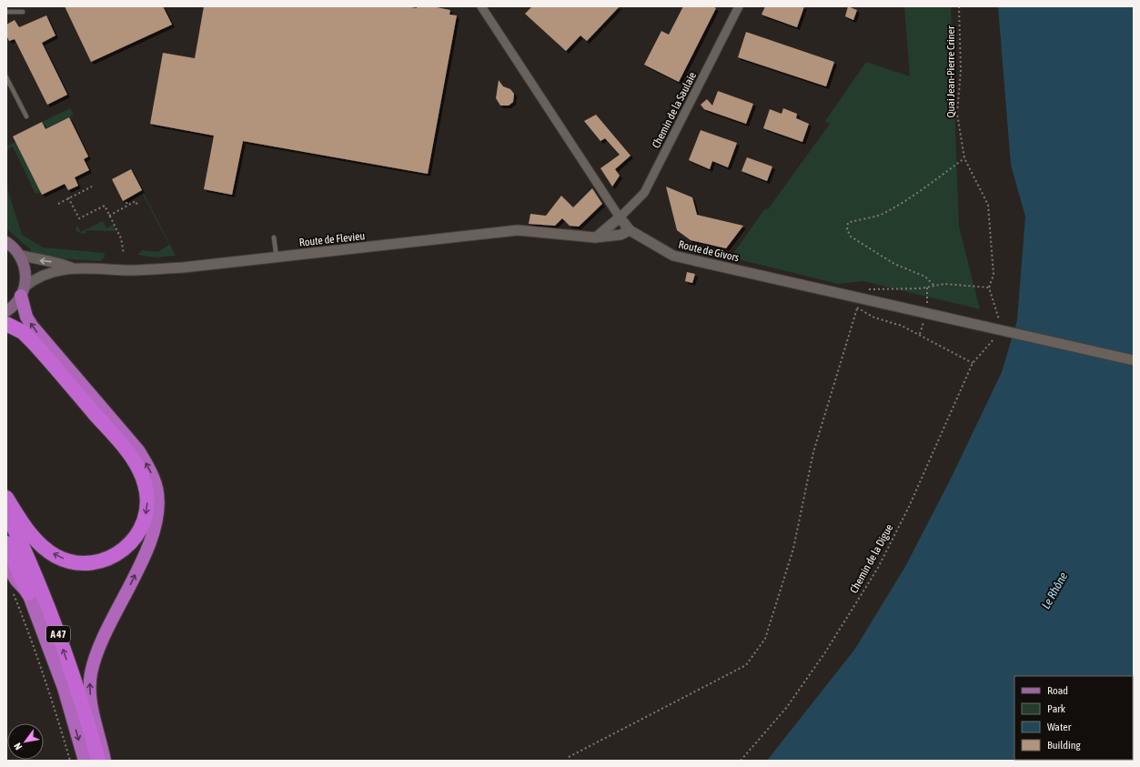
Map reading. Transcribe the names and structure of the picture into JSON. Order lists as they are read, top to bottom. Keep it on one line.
{"streets":{"highway":["A 47"],"street":["Chemin de la Saulaie","Route de Flevieu","Route de Givors"],"path":["Quai Jean-Pierre Criner","Chemin de la Digue"]},"crossings":[["Chemin de la Saulaie","Route de Givors"],["Route de Flevieu","Route de Givors"]],"water":["Le Rhône"],"legend":["Road","Park","Water","Building"],"north":"bottom left"}
